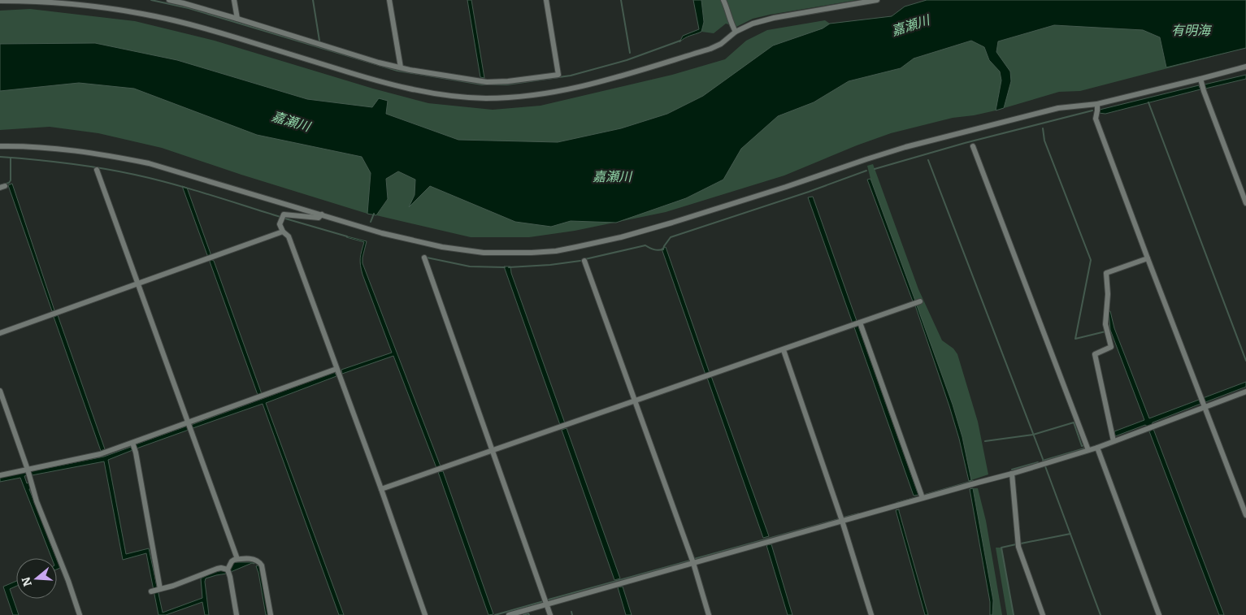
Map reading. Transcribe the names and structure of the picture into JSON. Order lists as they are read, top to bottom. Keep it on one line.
{"water":["嘉瀬川","有明海"],"north":"left"}
